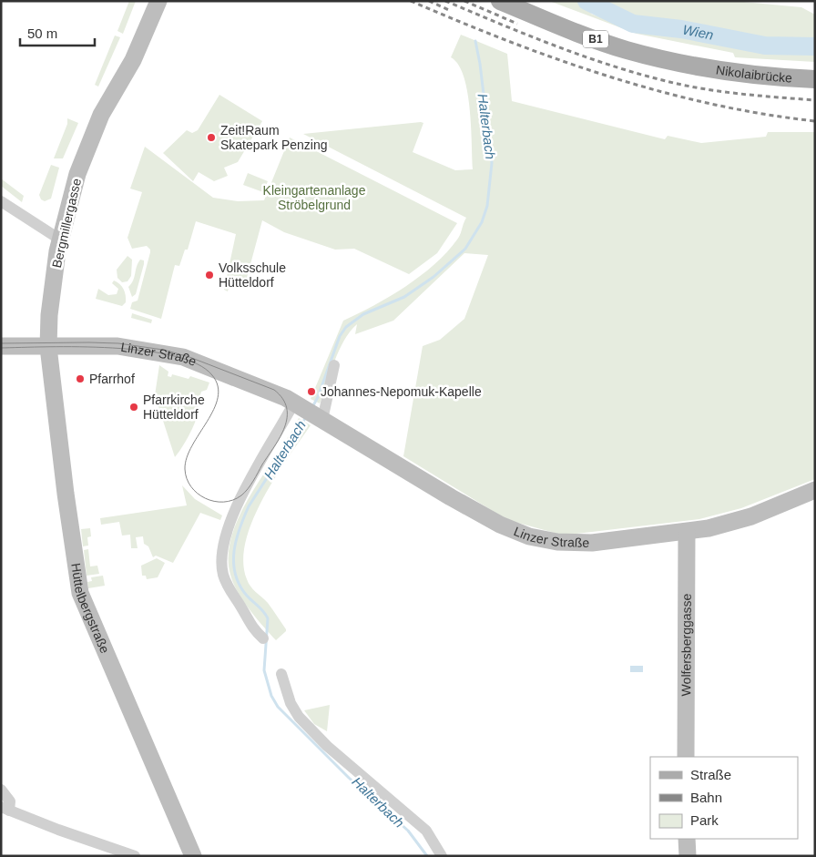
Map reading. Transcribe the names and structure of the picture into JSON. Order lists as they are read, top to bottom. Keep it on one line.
{"streets":{"main road":["B1","Nikolaibrücke","Bergmillergasse","Linzer Straße","Hüttelbergstraße","Wolfersberggasse"]},"crossings":[["Bergmillergasse","Linzer Straße"],["Bergmillergasse","Hüttelbergstraße"],["Linzer Straße","Hüttelbergstraße"],["Linzer Straße","Wolfersberggasse"]],"water":["Wien","Halterbach"],"parks":["Kleingartenanlage Ströbelgrund"],"places":["Zeit!Raum Skatepark Penzing","Volksschule Hütteldorf","Pfarrhof","Johannes-Nepomuk-Kapelle","Pfarrkirche Hütteldorf"],"legend":["Straße","Bahn","Park"],"scale_bar":"50 m"}
